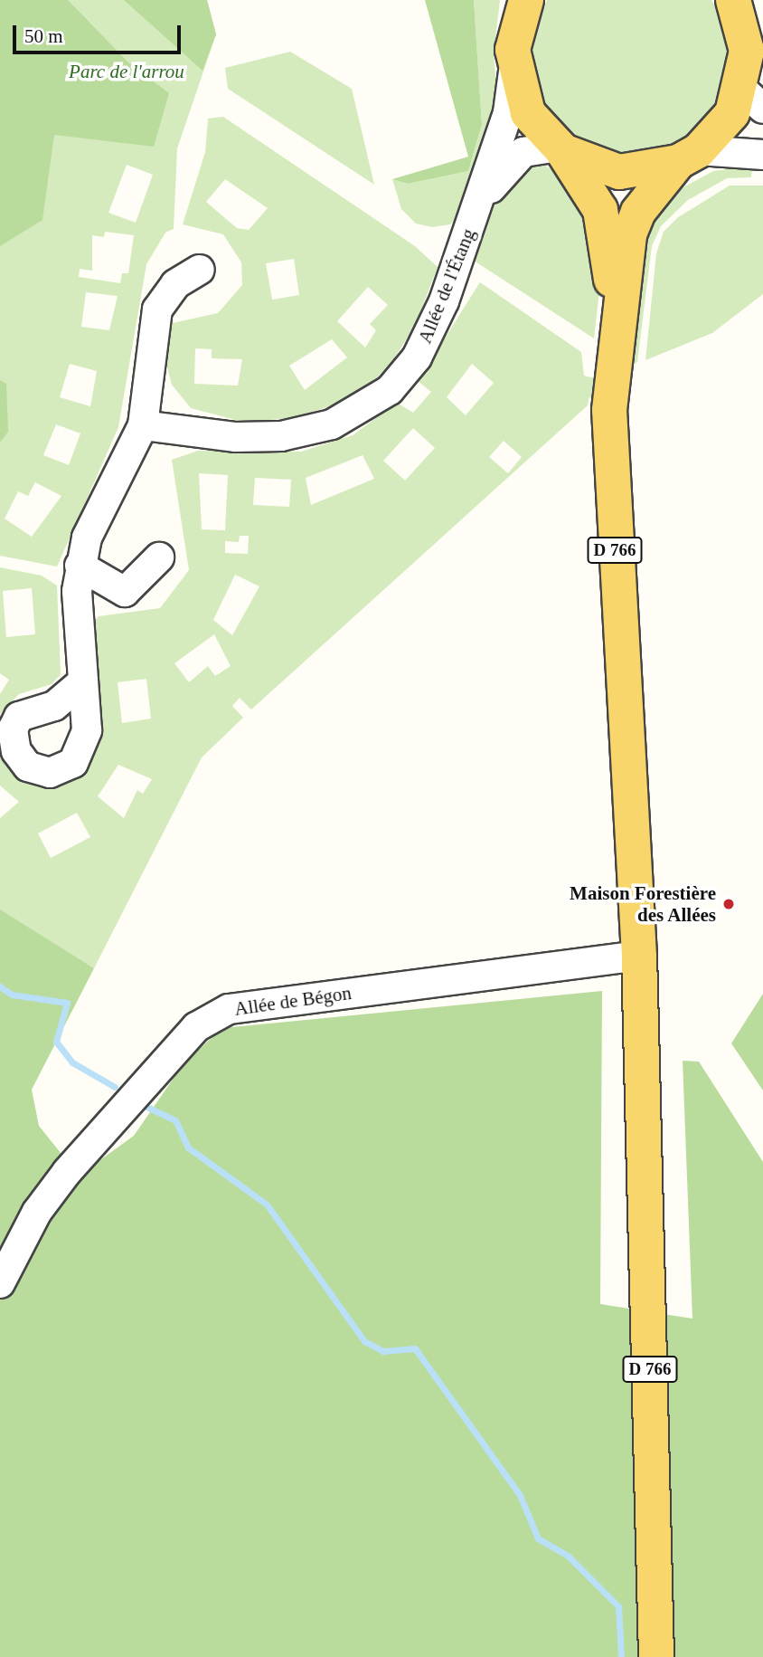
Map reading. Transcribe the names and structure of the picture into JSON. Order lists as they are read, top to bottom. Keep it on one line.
{"streets":{"main road":["D 766"],"street":["Allée de l'Étang","Allée de Bégon"]},"crossings":[["Allée de l'Étang","D 766"],["D 766","Allée de Bégon"]],"parks":["Parc de l'arrou"],"places":["Maison Forestière des Allées"],"scale_bar":"50 m"}
